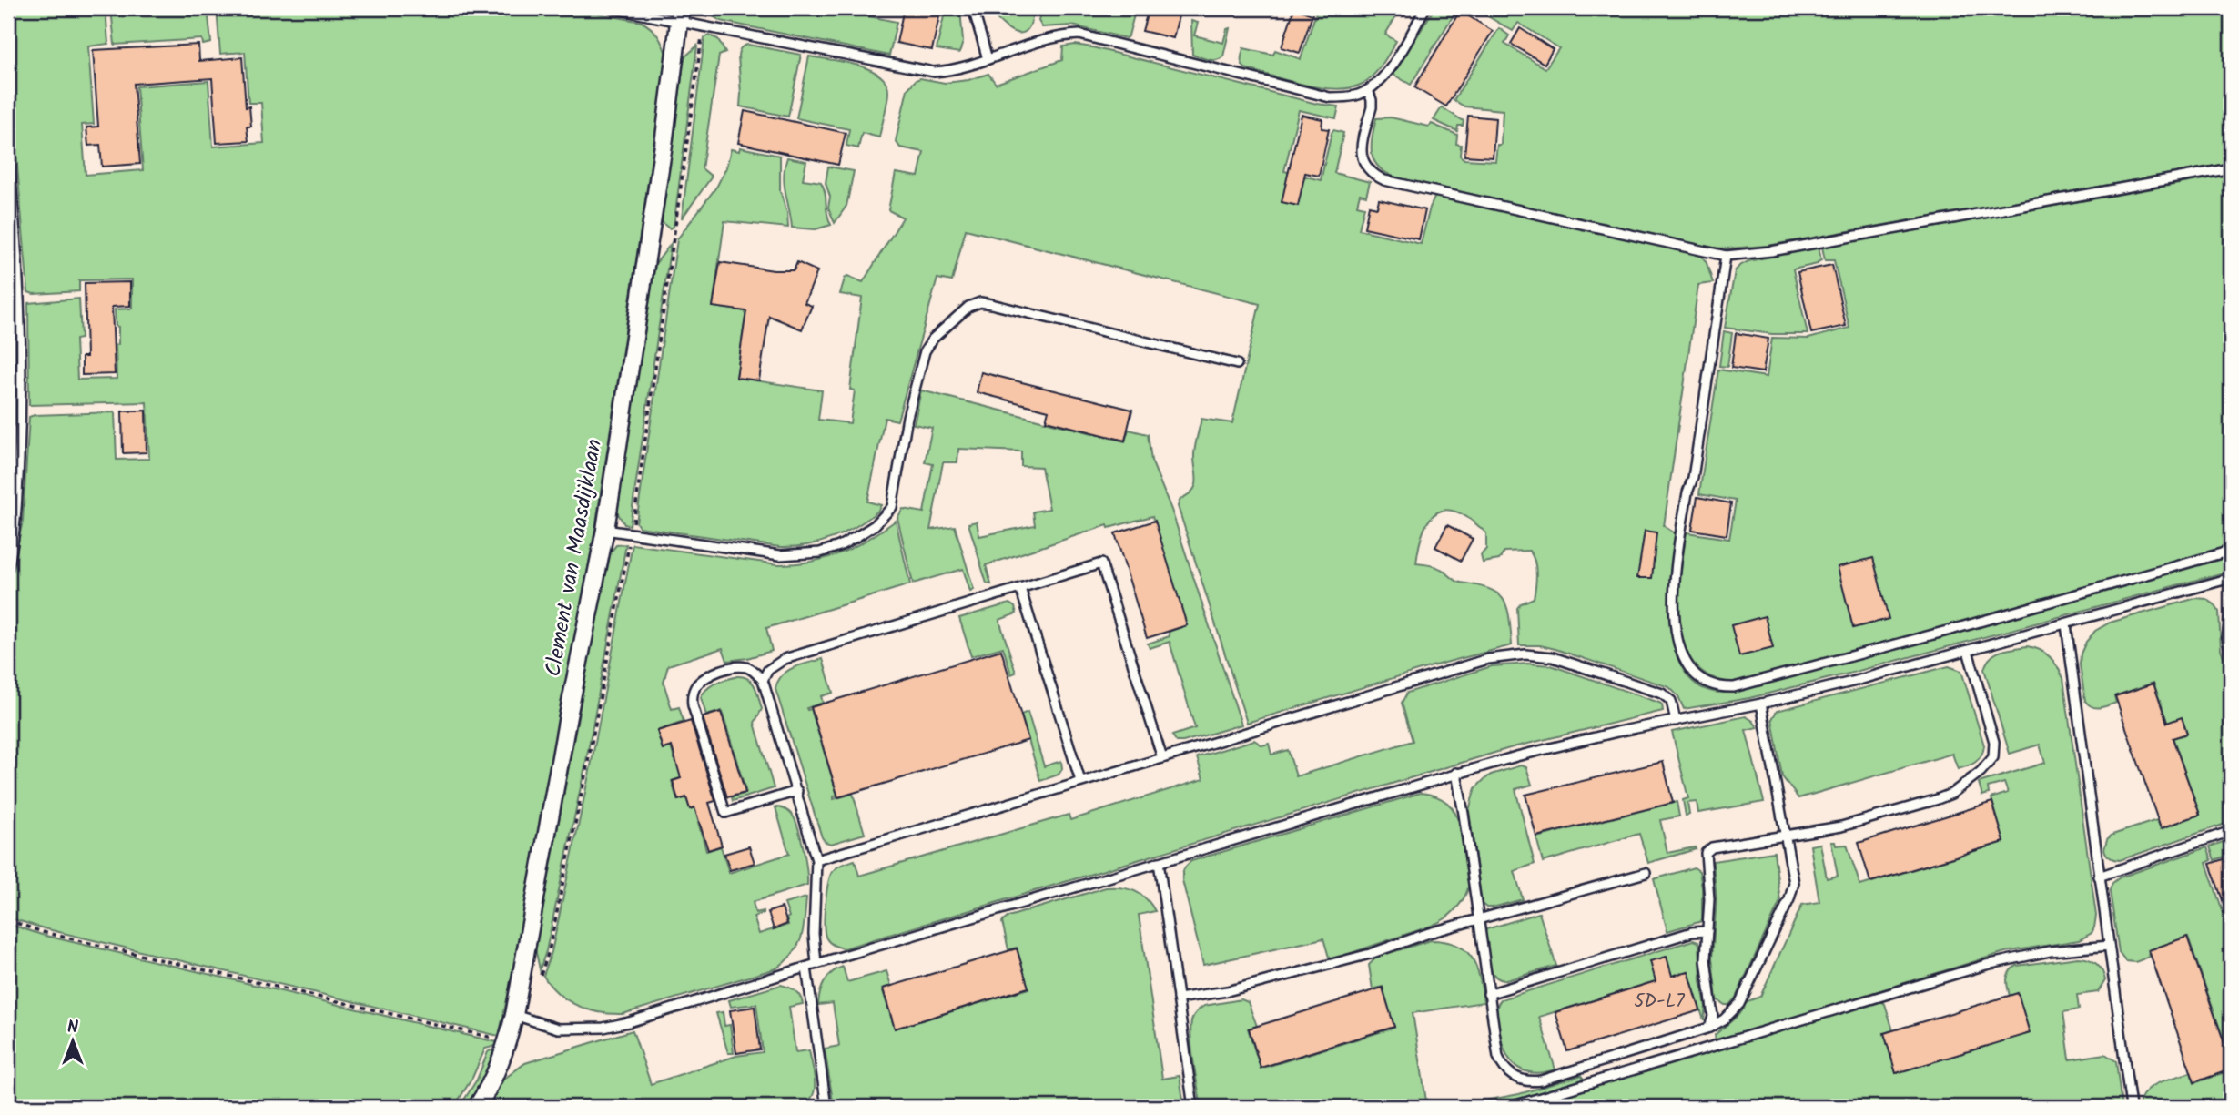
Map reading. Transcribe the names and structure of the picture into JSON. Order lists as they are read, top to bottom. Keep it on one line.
{"streets":{"street":["Clement van Maasdijklaan"]},"house_numbers":["5D-L7"],"north":"top"}
